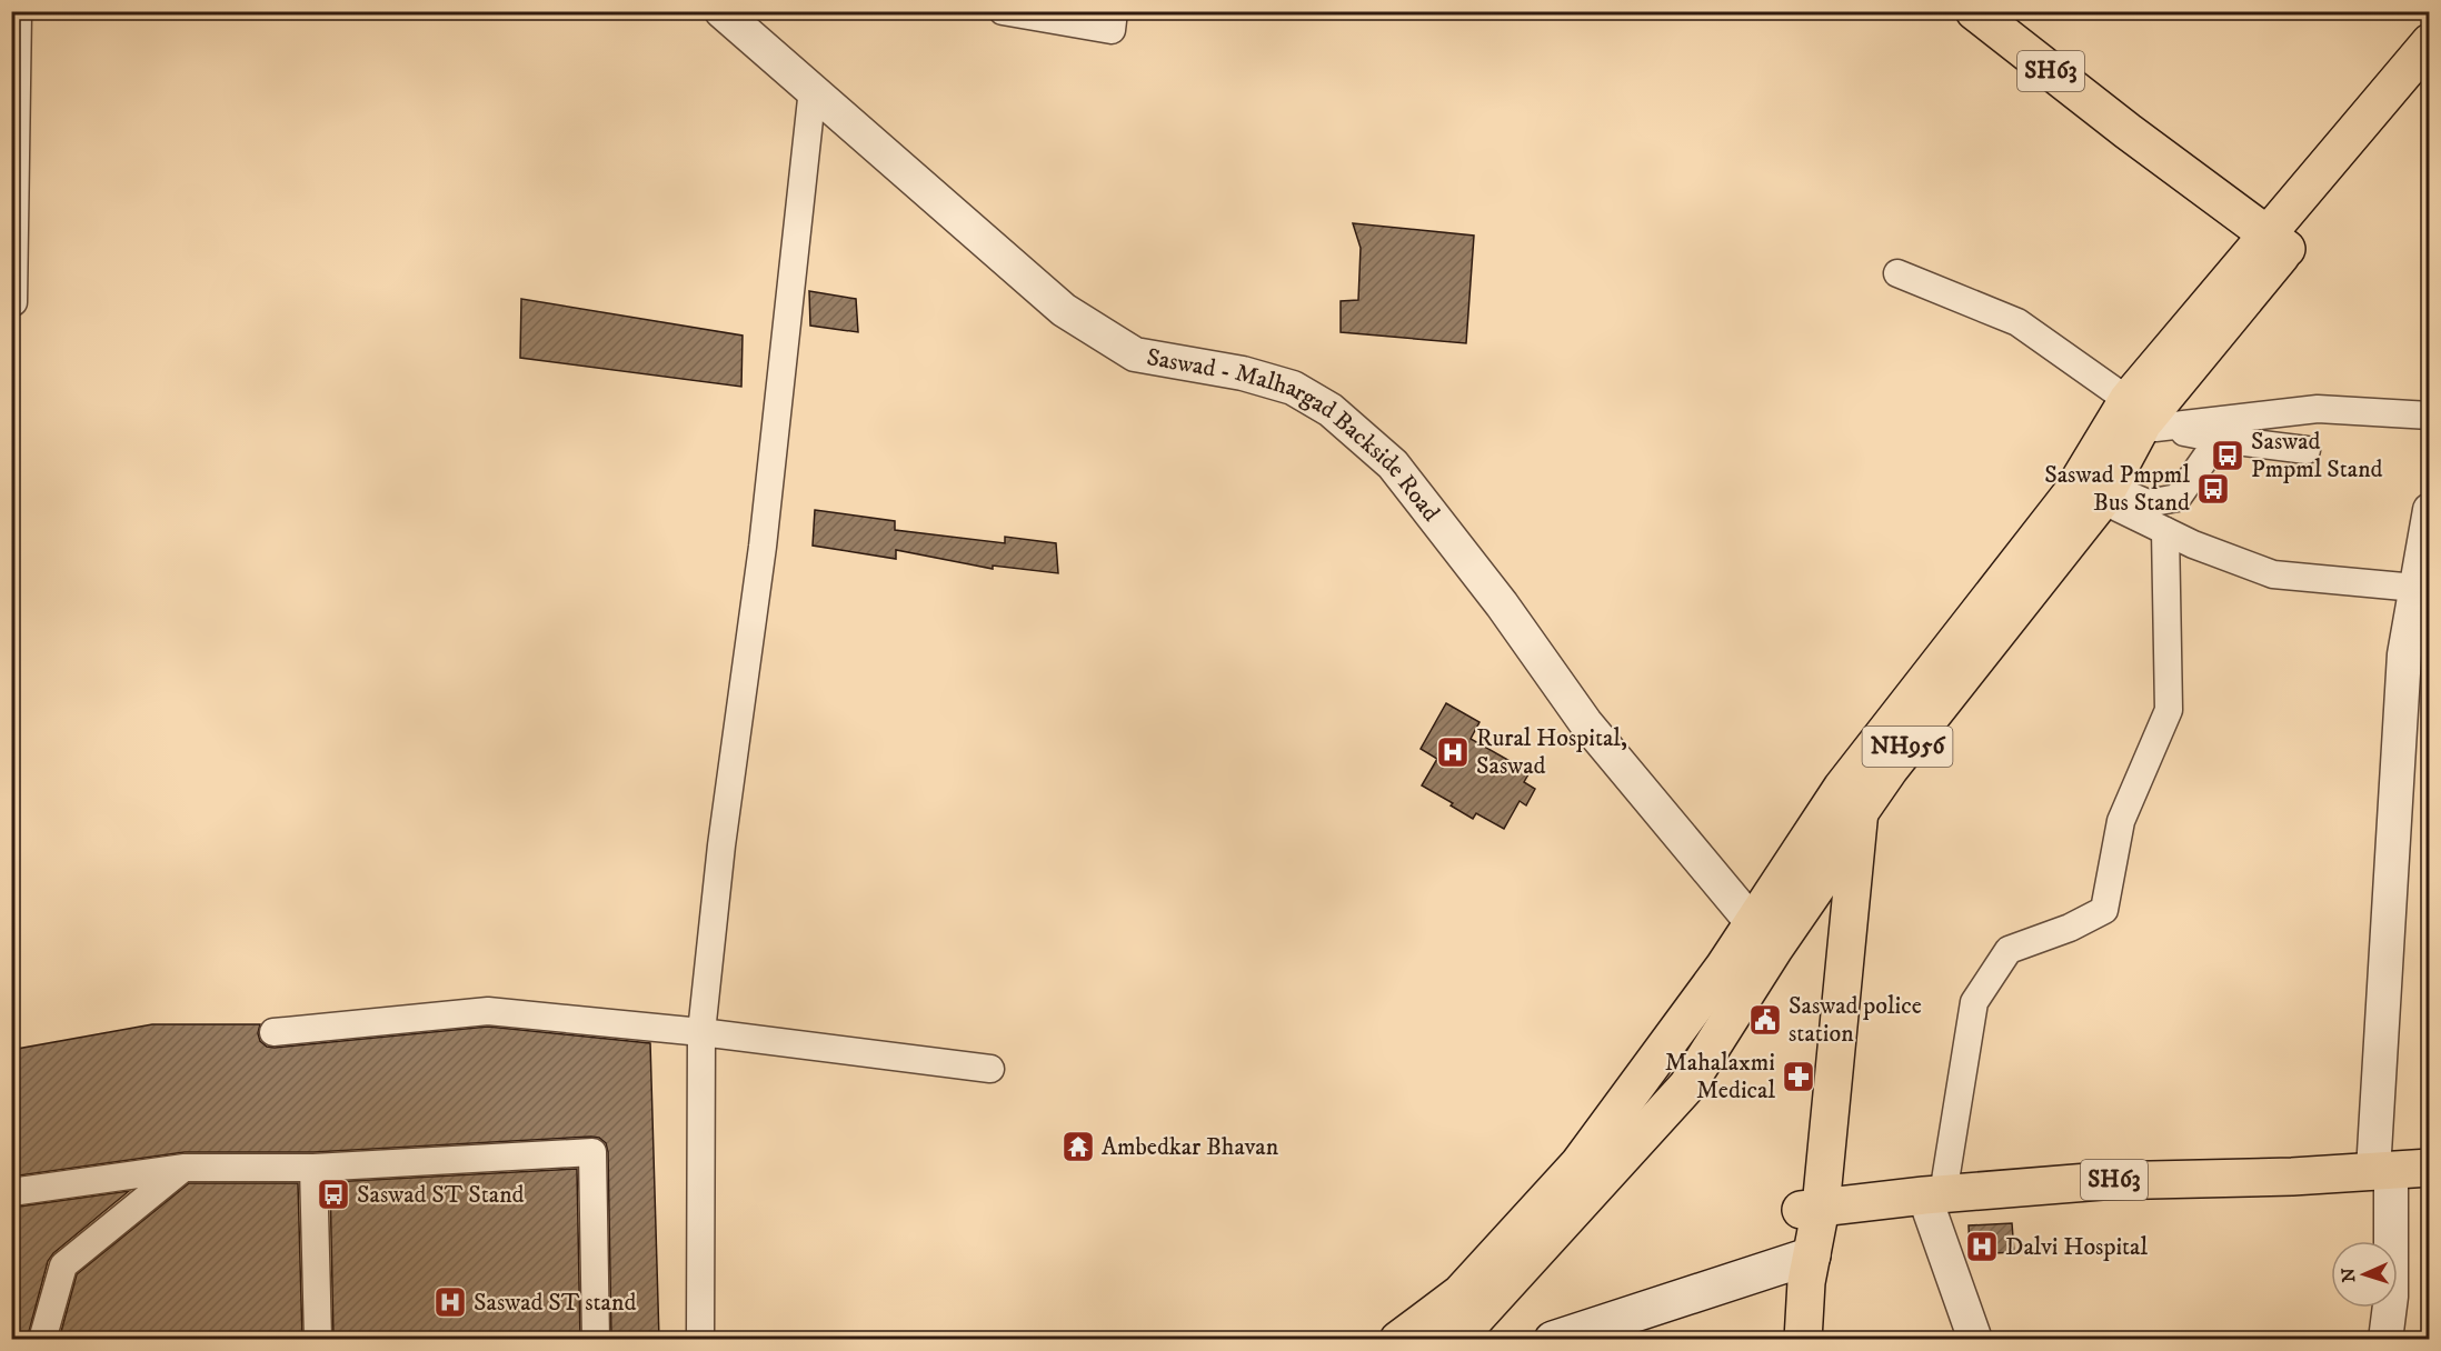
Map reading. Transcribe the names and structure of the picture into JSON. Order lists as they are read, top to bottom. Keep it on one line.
{"streets":{"main road":["SH63","NH956"],"street":["Saswad - Malhargad Backside Road"]},"crossings":[["SH63","NH956"],["Saswad - Malhargad Backside Road","NH956"]],"places":{"bus stop":["Saswad Pmpml Stand","Saswad Pmpml Bus Stand","Saswad ST Stand"],"hospital":["Rural Hospital, Saswad","Dalvi Hospital","Saswad ST stand"],"public building":["Saswad police station"],"pharmacy":["Mahalaxmi Medical"],"temple":["Ambedkar Bhavan"]},"north":"left"}
